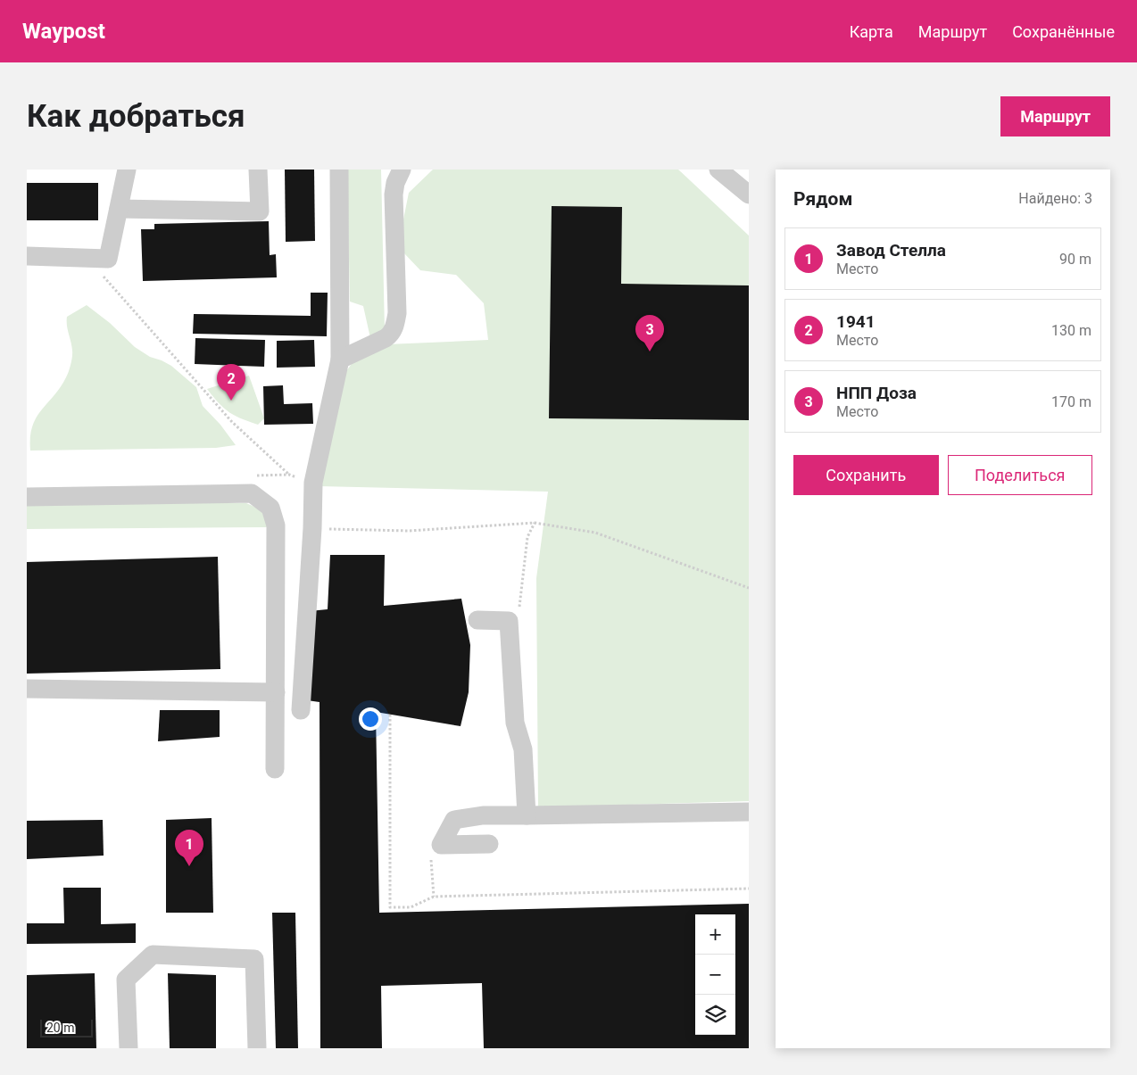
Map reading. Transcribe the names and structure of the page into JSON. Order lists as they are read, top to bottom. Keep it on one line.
{"scale_bar":"20 m","page":{"header":"Waypost","nav":["Карта","Маршрут","Сохранённые"],"buttons":["Маршрут",["Сохранить","Поделиться"]],"title":"Как добраться","heading":["Рядом","Найдено: 3"],"list":[{"mark":"1","name":"Завод Стелла","note":"Место","value":"90 m"},{"mark":"2","name":"1941","note":"Место","value":"130 m"},{"mark":"3","name":"НПП Доза","note":"Место","value":"170 m"}],"pins":["3","2","1"],"map_buttons":["+","−"],"scale":"20 m"}}
